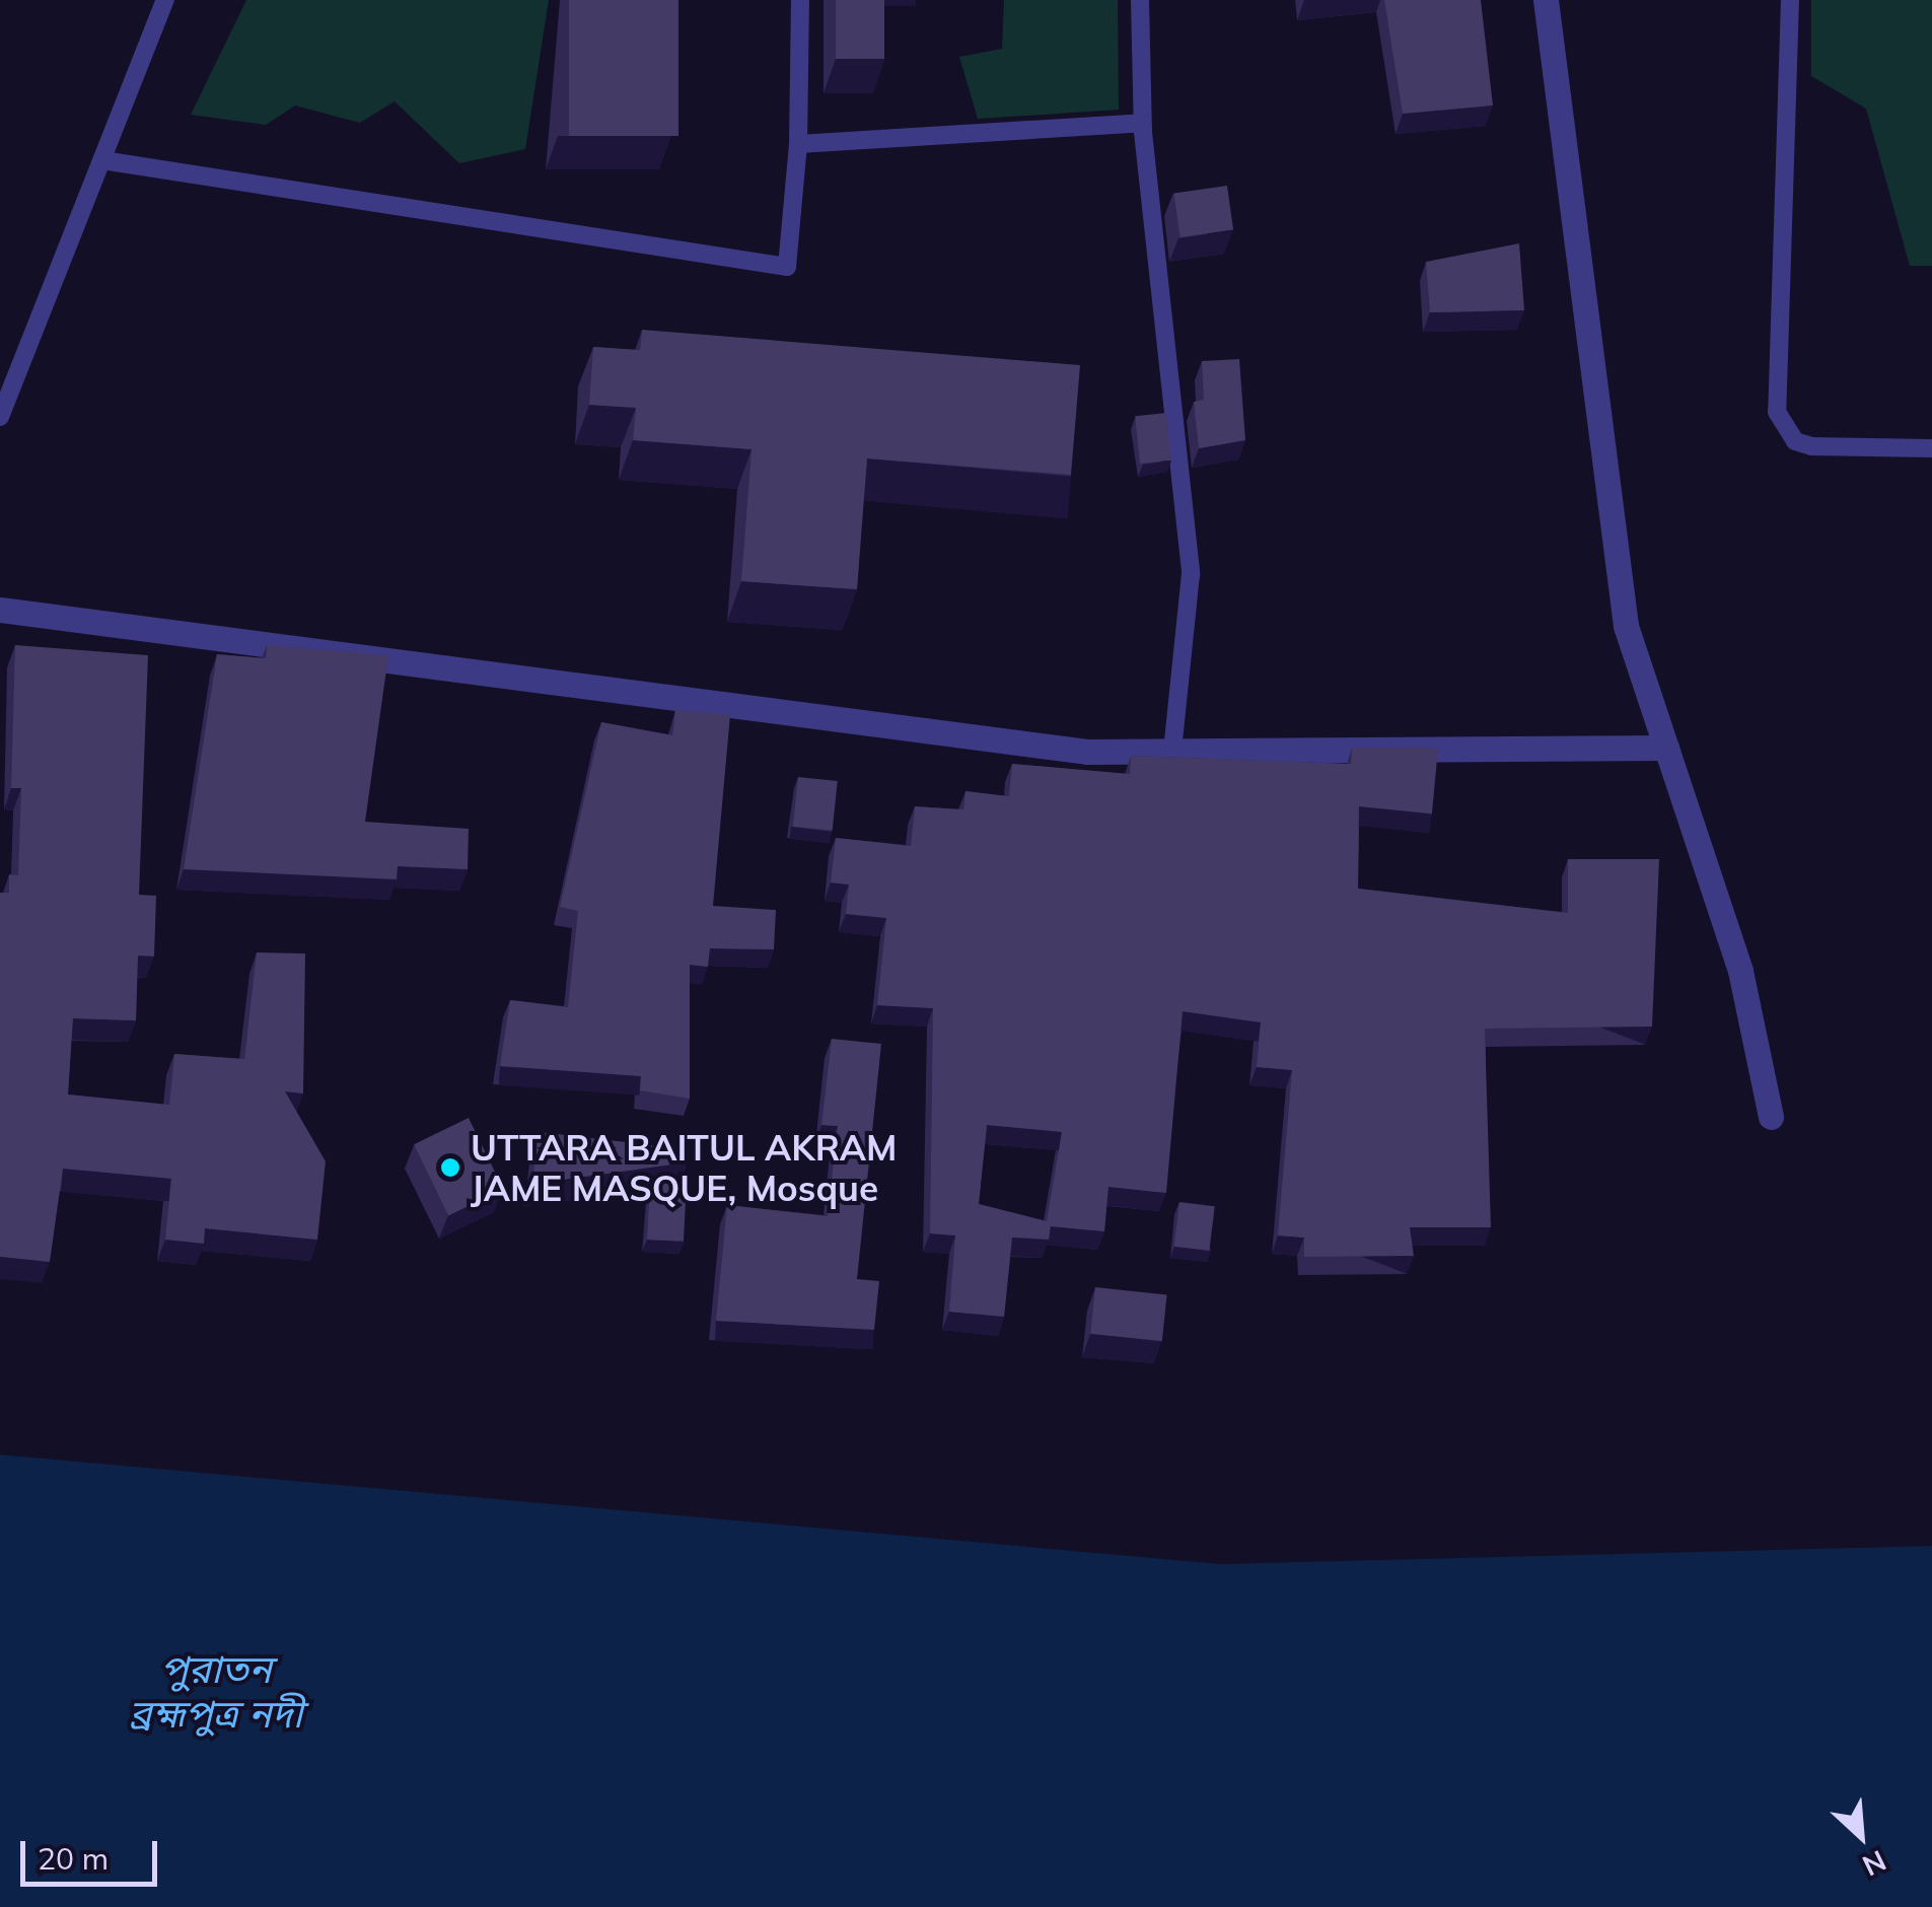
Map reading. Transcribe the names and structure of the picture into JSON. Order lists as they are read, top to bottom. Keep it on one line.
{"water":["পুরাতন ব্রহ্মপুত্র নদী"],"places":["UTTARA BAITUL AKRAM JAME MASQUE, Mosque"],"scale_bar":"20 m","north":"bottom right"}
